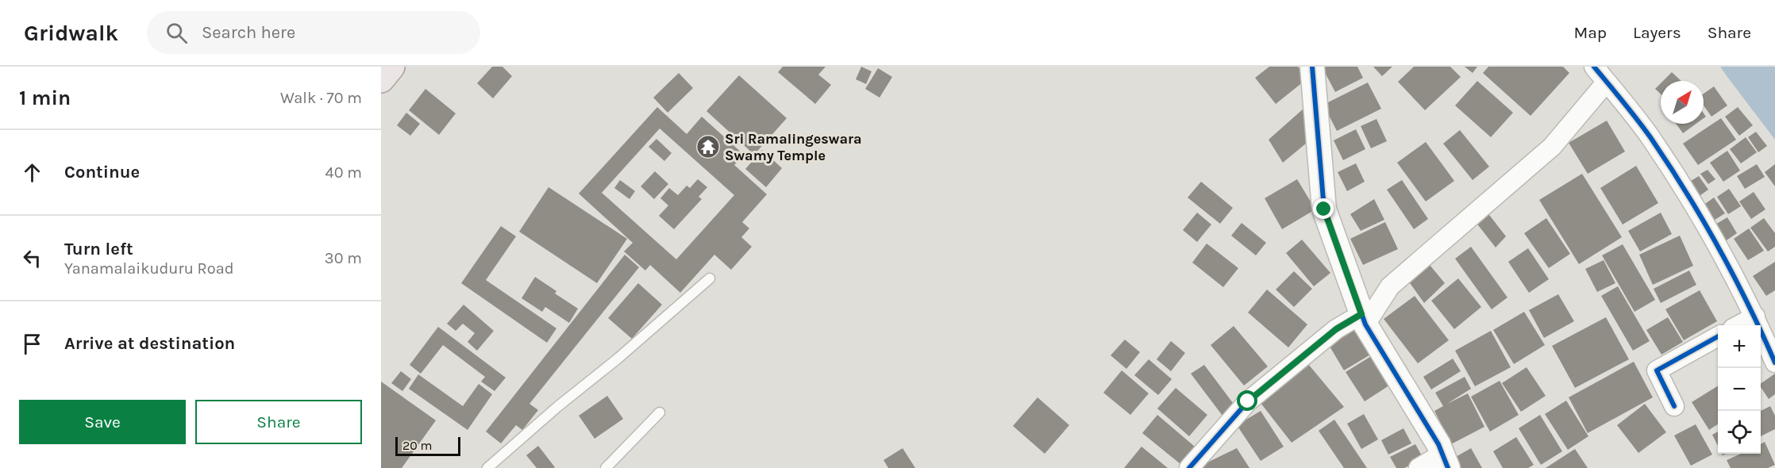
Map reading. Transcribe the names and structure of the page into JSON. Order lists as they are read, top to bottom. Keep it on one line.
{"places":{"temple":["Sri Ramalingeswara Swamy Temple"]},"scale_bar":"20 m","north":"top right","page":{"header":"Gridwalk","search":"Search here","nav":["Map","Layers","Share"],"heading":["1 min","Walk · 70 m"],"list":[["Continue","40 m"],["Turn left","Yanamalaikuduru Road","30 m"],"Arrive at destination"],"map_buttons":["+","−"],"buttons":["Save","Share"],"scale":"20 m"}}
